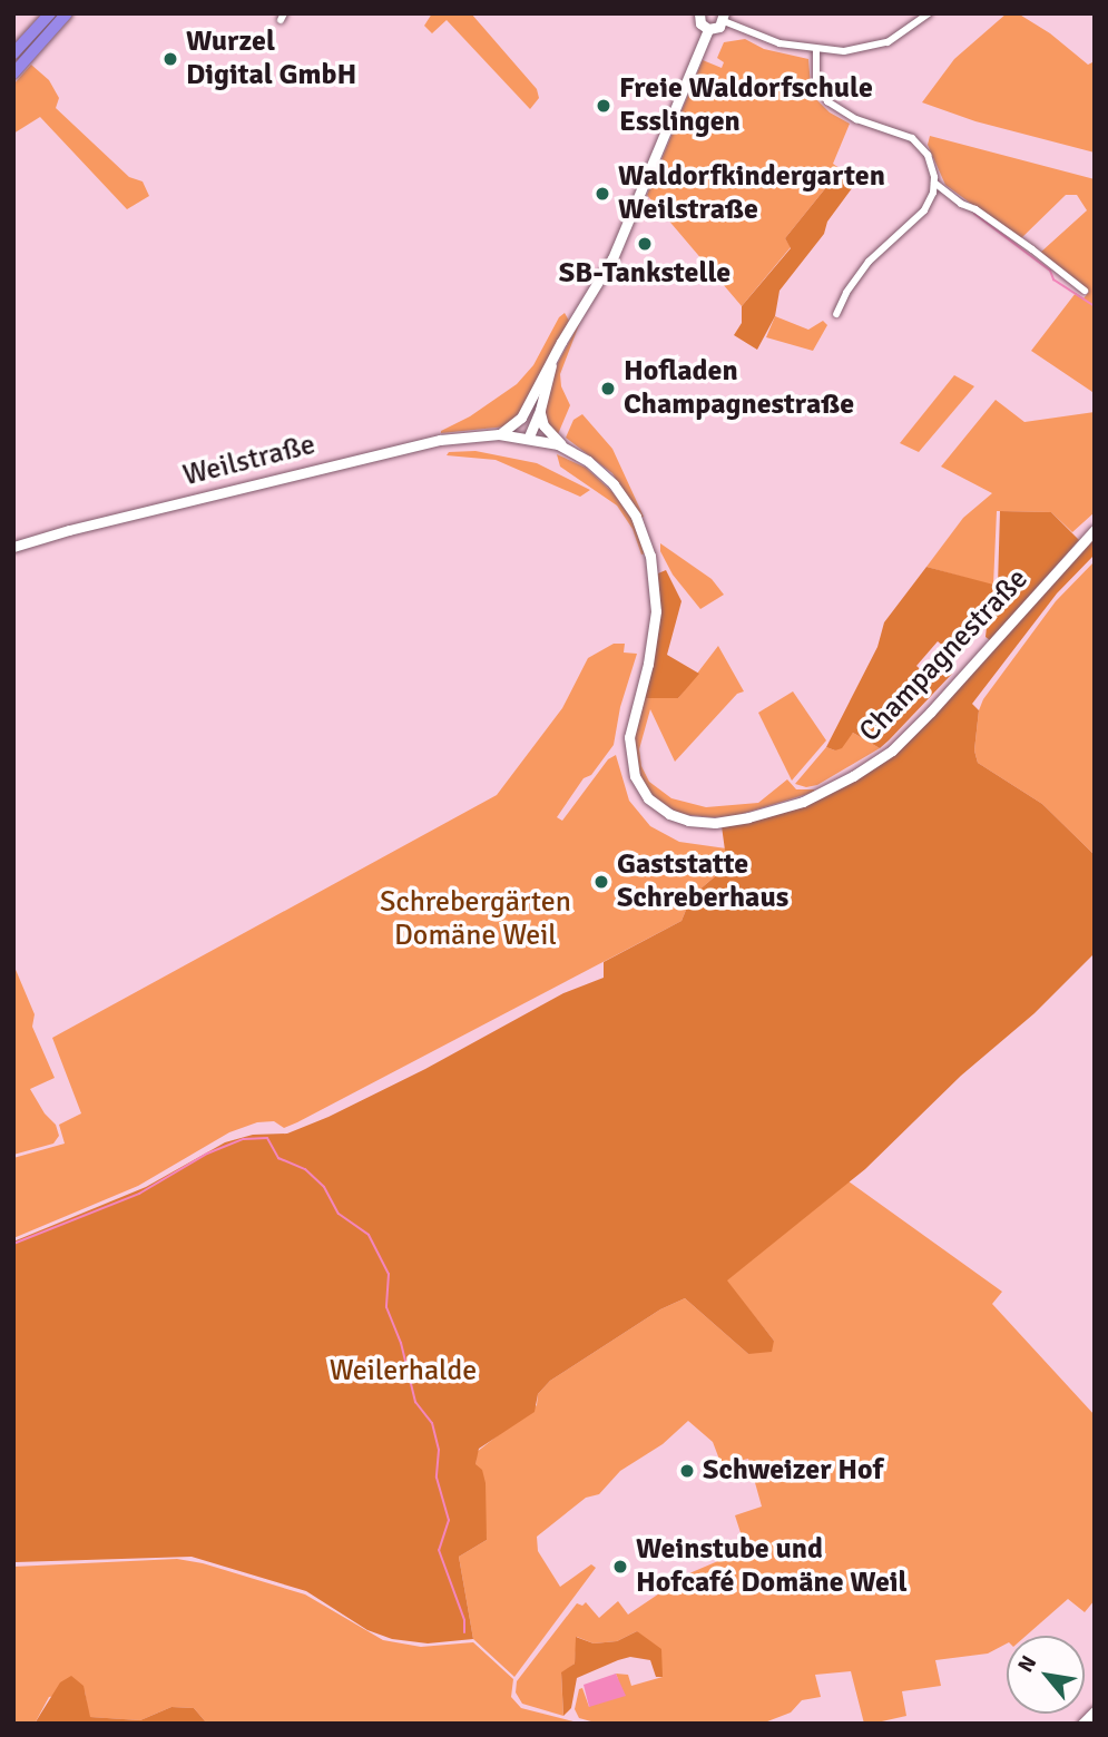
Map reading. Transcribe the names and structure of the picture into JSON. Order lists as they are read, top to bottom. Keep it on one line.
{"streets":{"main road":["Weilstraße","Champagnestraße"]},"crossings":[["Weilstraße","Champagnestraße"]],"parks":["Schrebergärten Domäne Weil","Weilerhalde"],"places":["Wurzel Digital GmbH","Freie Waldorfschule Esslingen","Waldorfkindergarten Weilstraße","SB-Tankstelle","Hofladen Champagnestraße","Gaststatte Schreberhaus","Schweizer Hof","Weinstube und Hofcafé Domäne Weil"],"north":"top left"}
